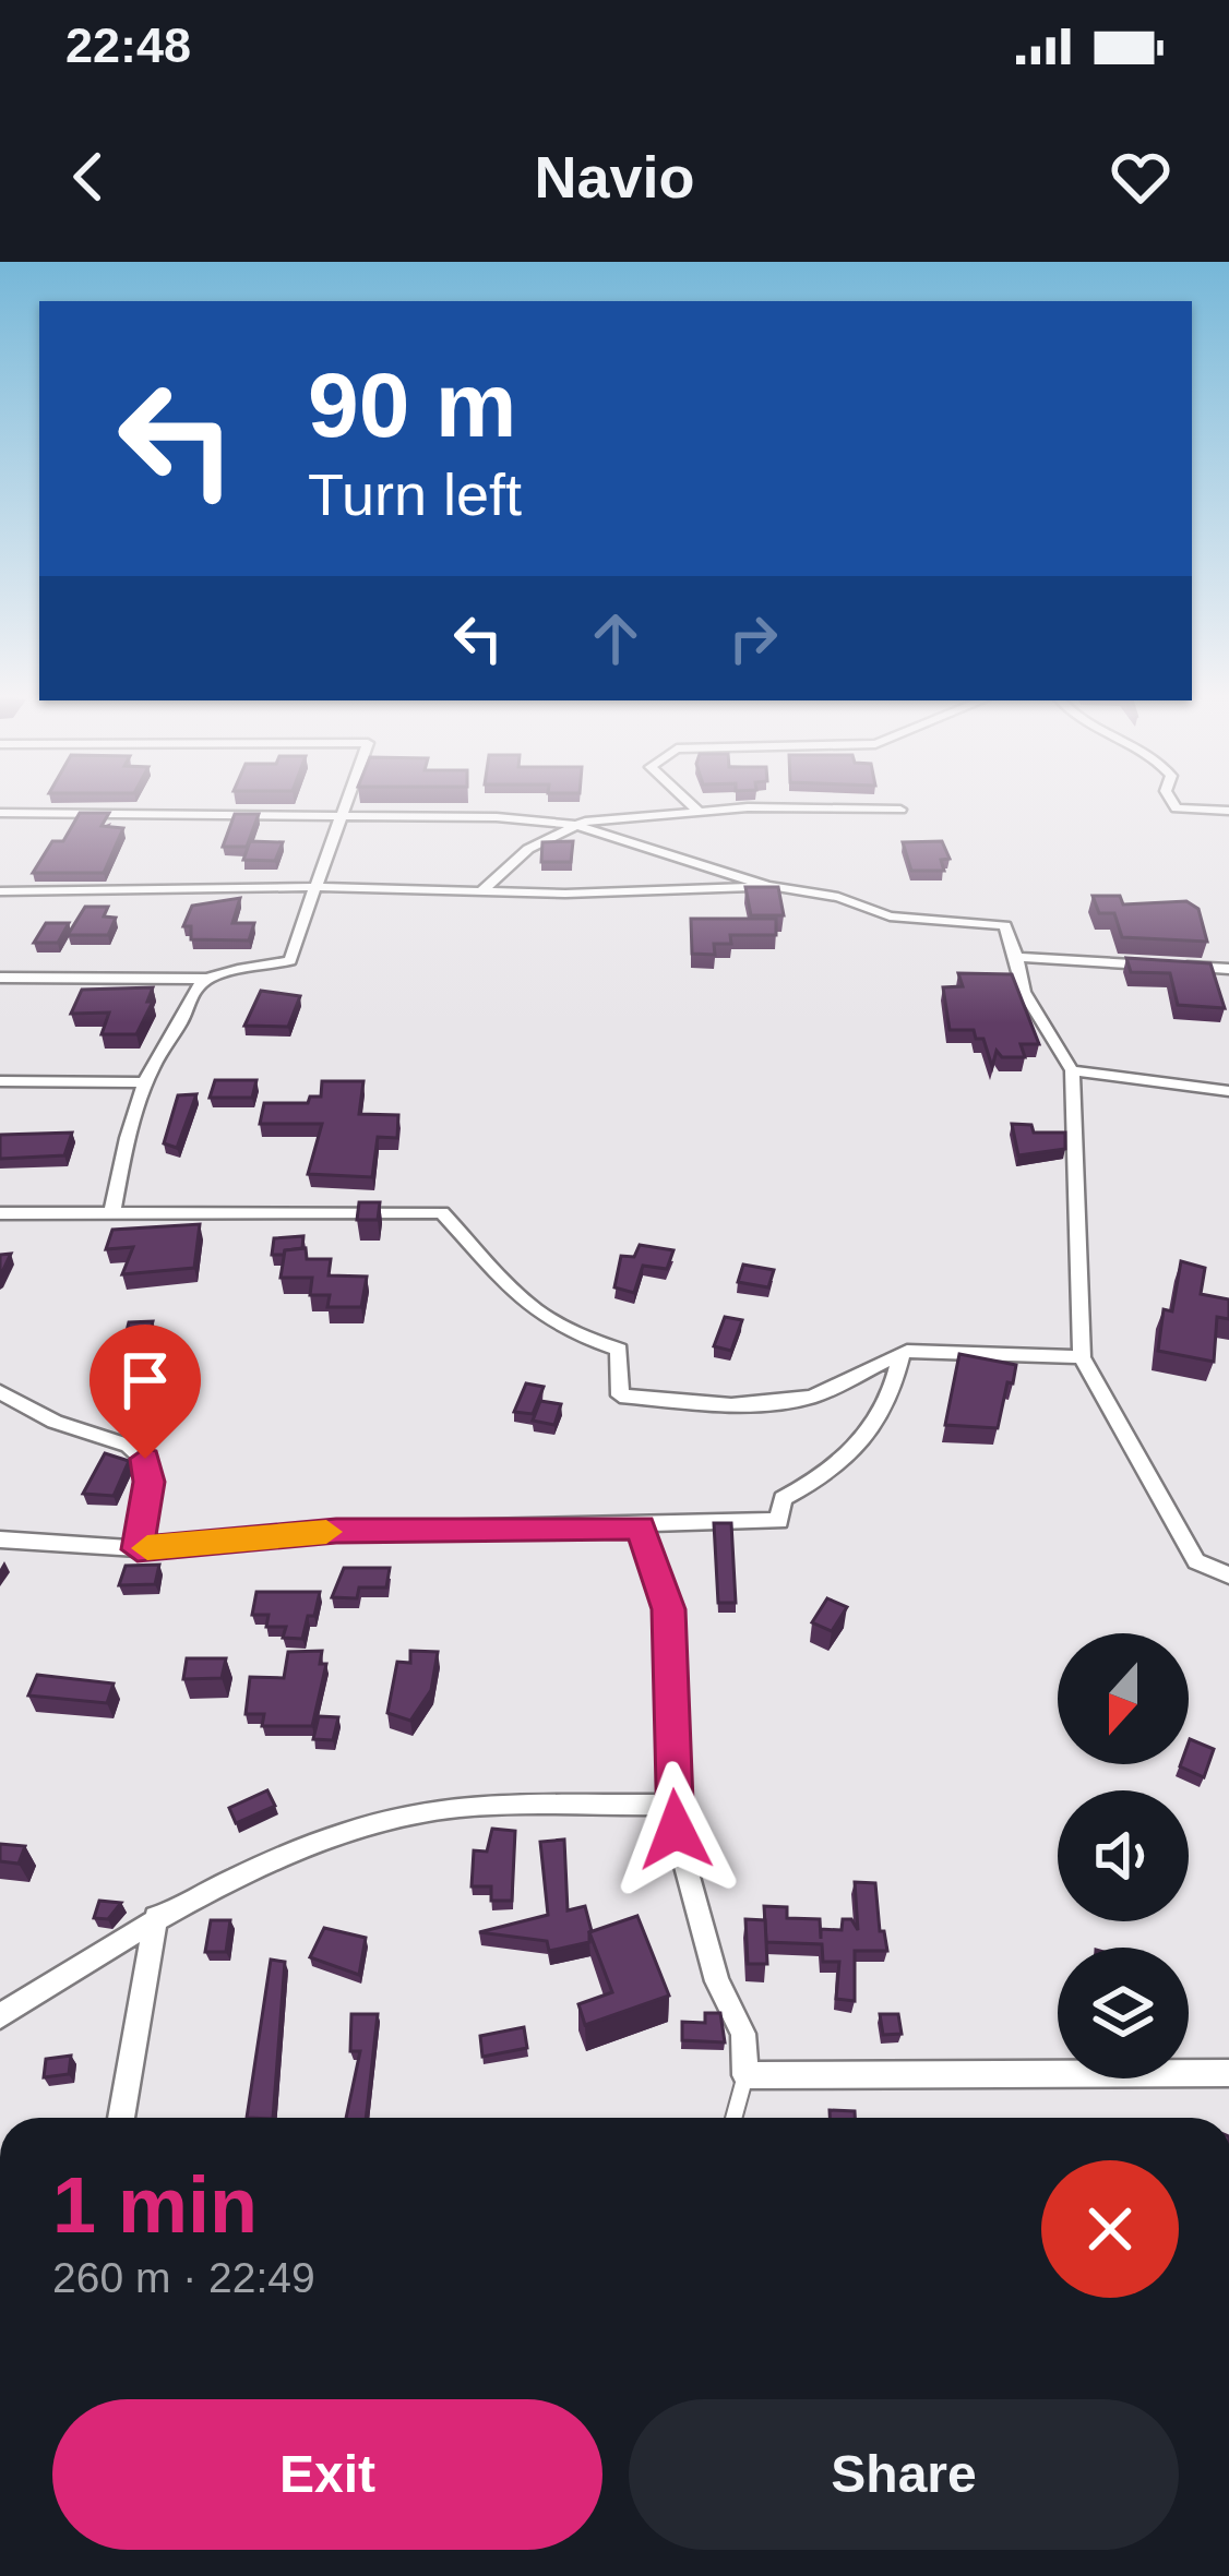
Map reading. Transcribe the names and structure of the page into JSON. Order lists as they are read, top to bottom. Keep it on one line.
{"north":"bottom","page":{"status":"22:48","header":"Navio","turn":["90 m","Turn left"],"heading":["1 min","260 m · 22:49"],"buttons":["Exit","Share"]}}
